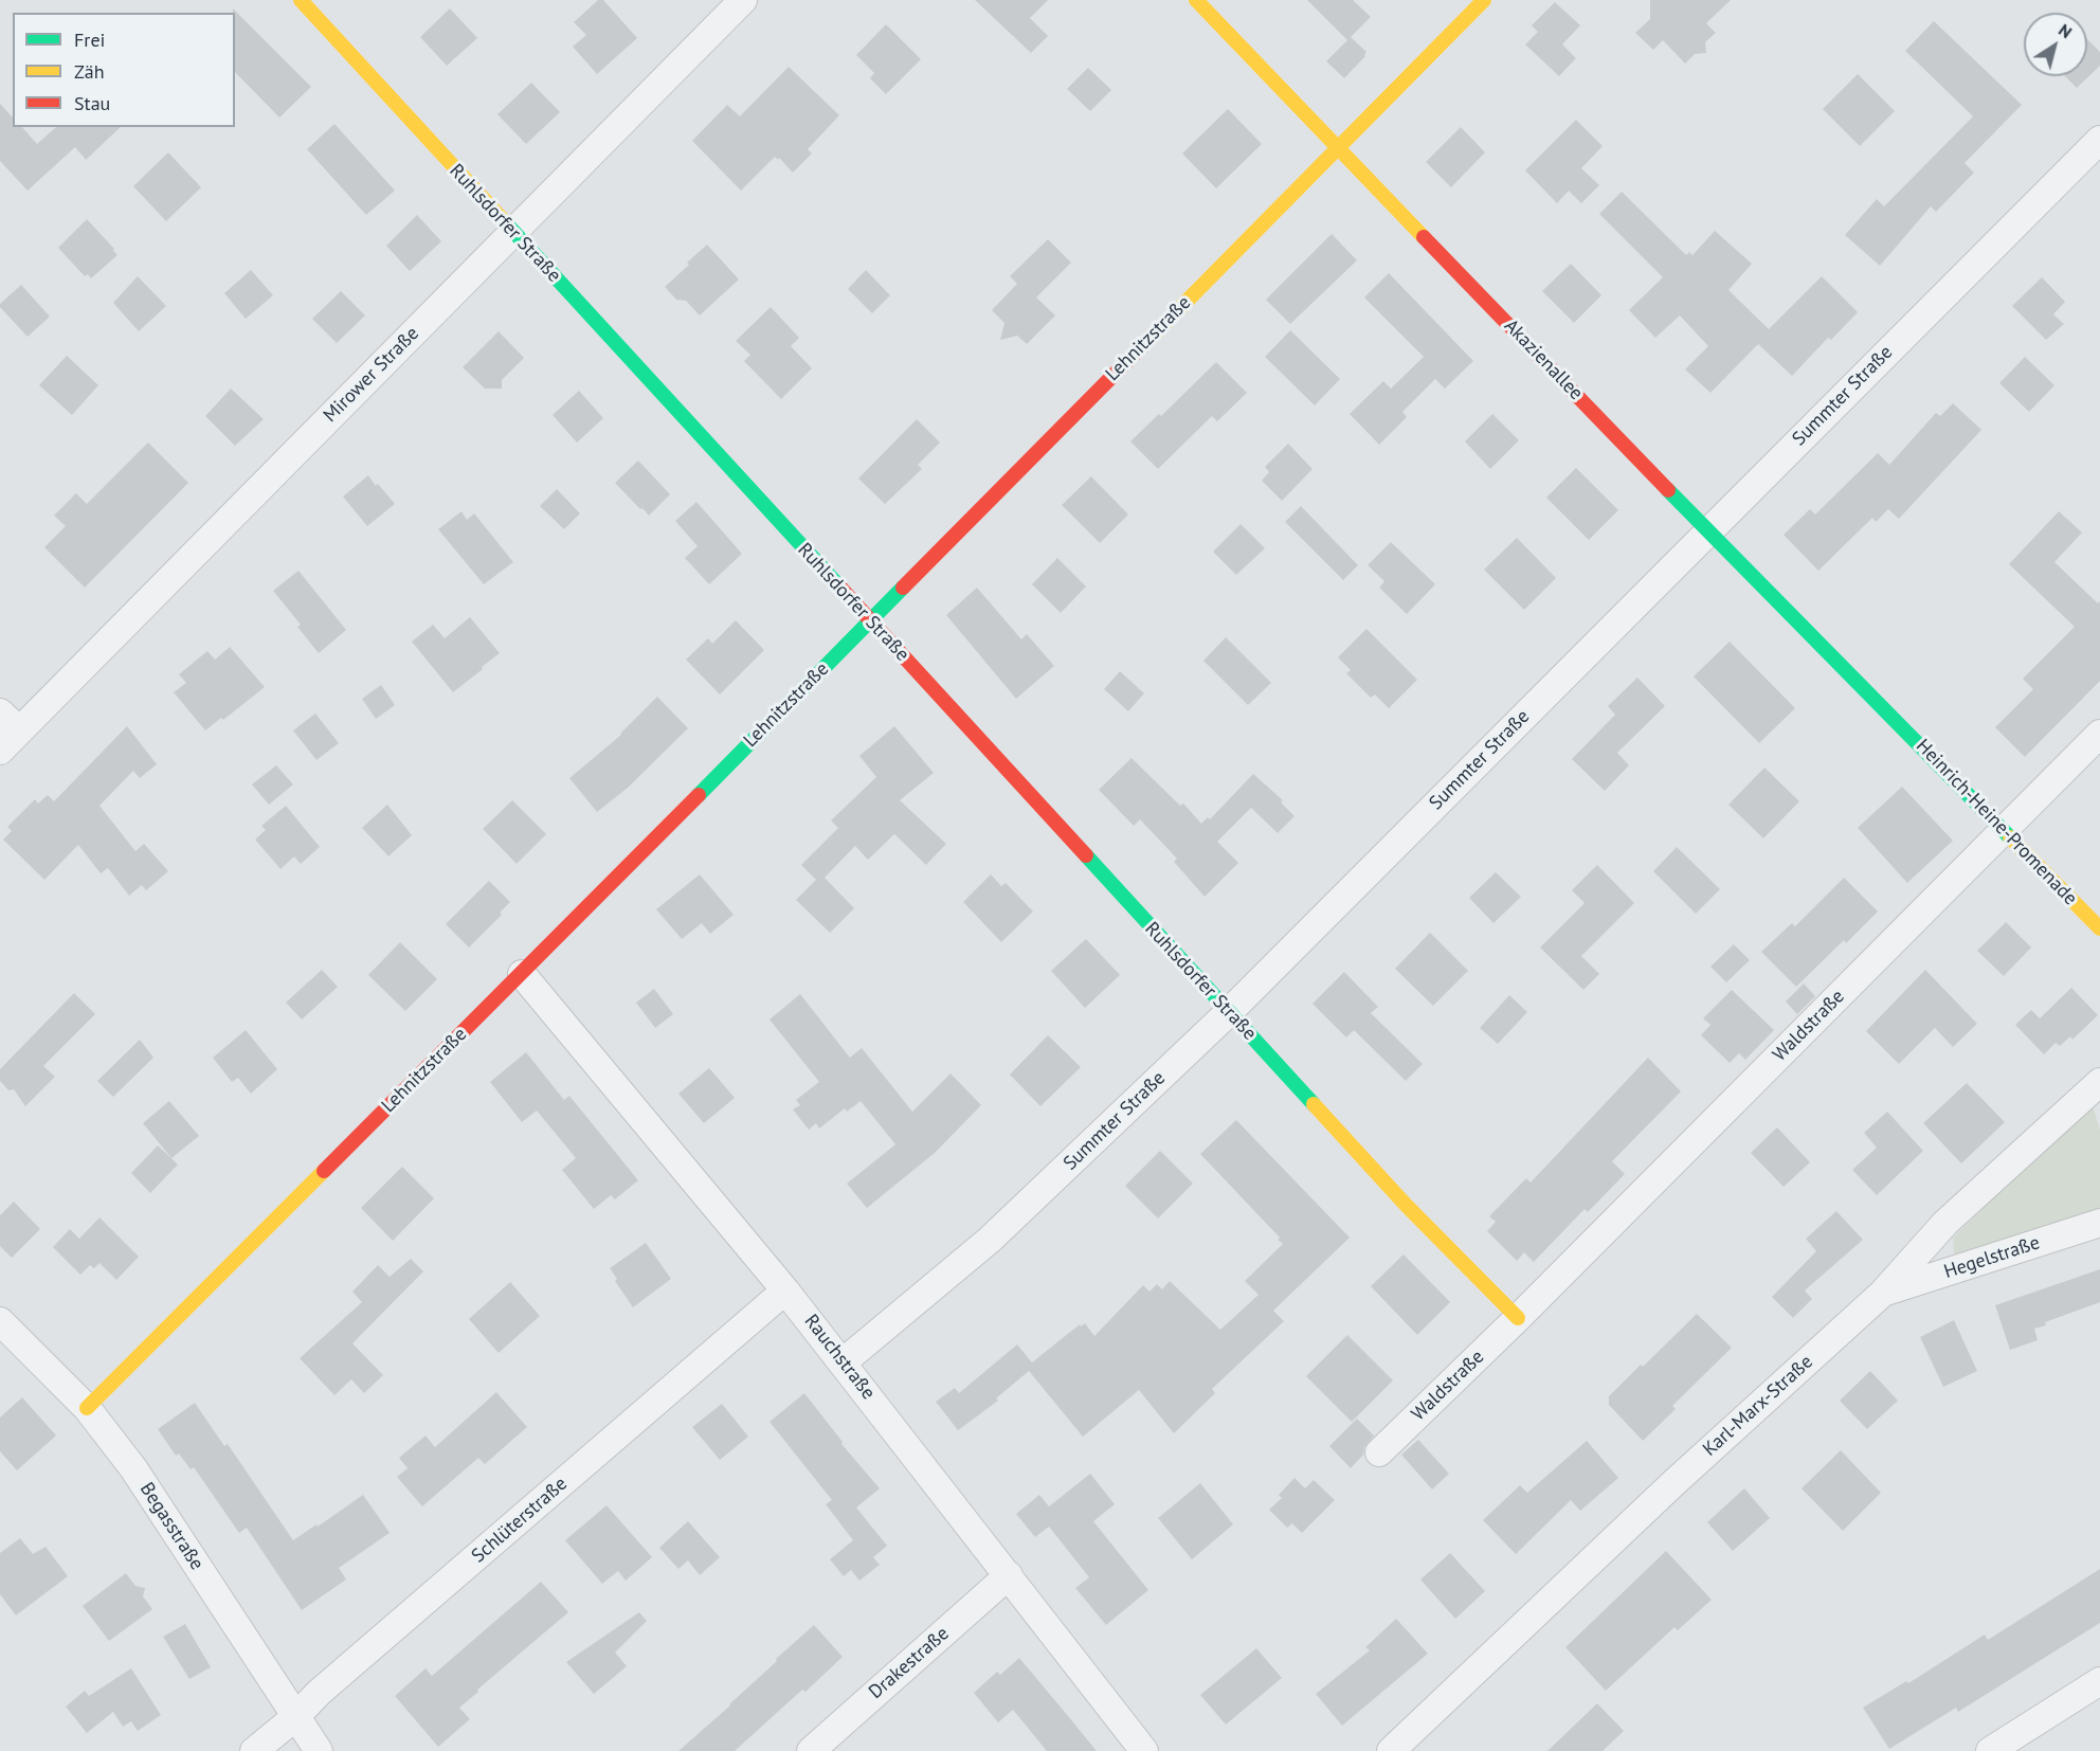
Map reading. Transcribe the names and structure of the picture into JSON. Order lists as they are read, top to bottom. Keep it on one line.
{"streets":{"street":["Ruhlsdorfer Straße","Lehnitzstraße","Akazienallee","Mirower Straße","Summter Straße","Heinrich-Heine-Promenade","Waldstraße","Hegelstraße","Rauchstraße","Karl-Marx-Straße","Schlüterstraße","Begasstraße","Drakestraße"]},"crossings":[["Ruhlsdorfer Straße","Lehnitzstraße"],["Ruhlsdorfer Straße","Mirower Straße"],["Ruhlsdorfer Straße","Summter Straße"],["Ruhlsdorfer Straße","Waldstraße"],["Lehnitzstraße","Akazienallee"],["Lehnitzstraße","Rauchstraße"],["Lehnitzstraße","Begasstraße"],["Akazienallee","Summter Straße"],["Akazienallee","Heinrich-Heine-Promenade"],["Summter Straße","Rauchstraße"],["Heinrich-Heine-Promenade","Waldstraße"],["Hegelstraße","Karl-Marx-Straße"],["Rauchstraße","Schlüterstraße"],["Rauchstraße","Drakestraße"],["Schlüterstraße","Begasstraße"]],"legend":["Frei","Zäh","Stau"],"north":"top right"}
